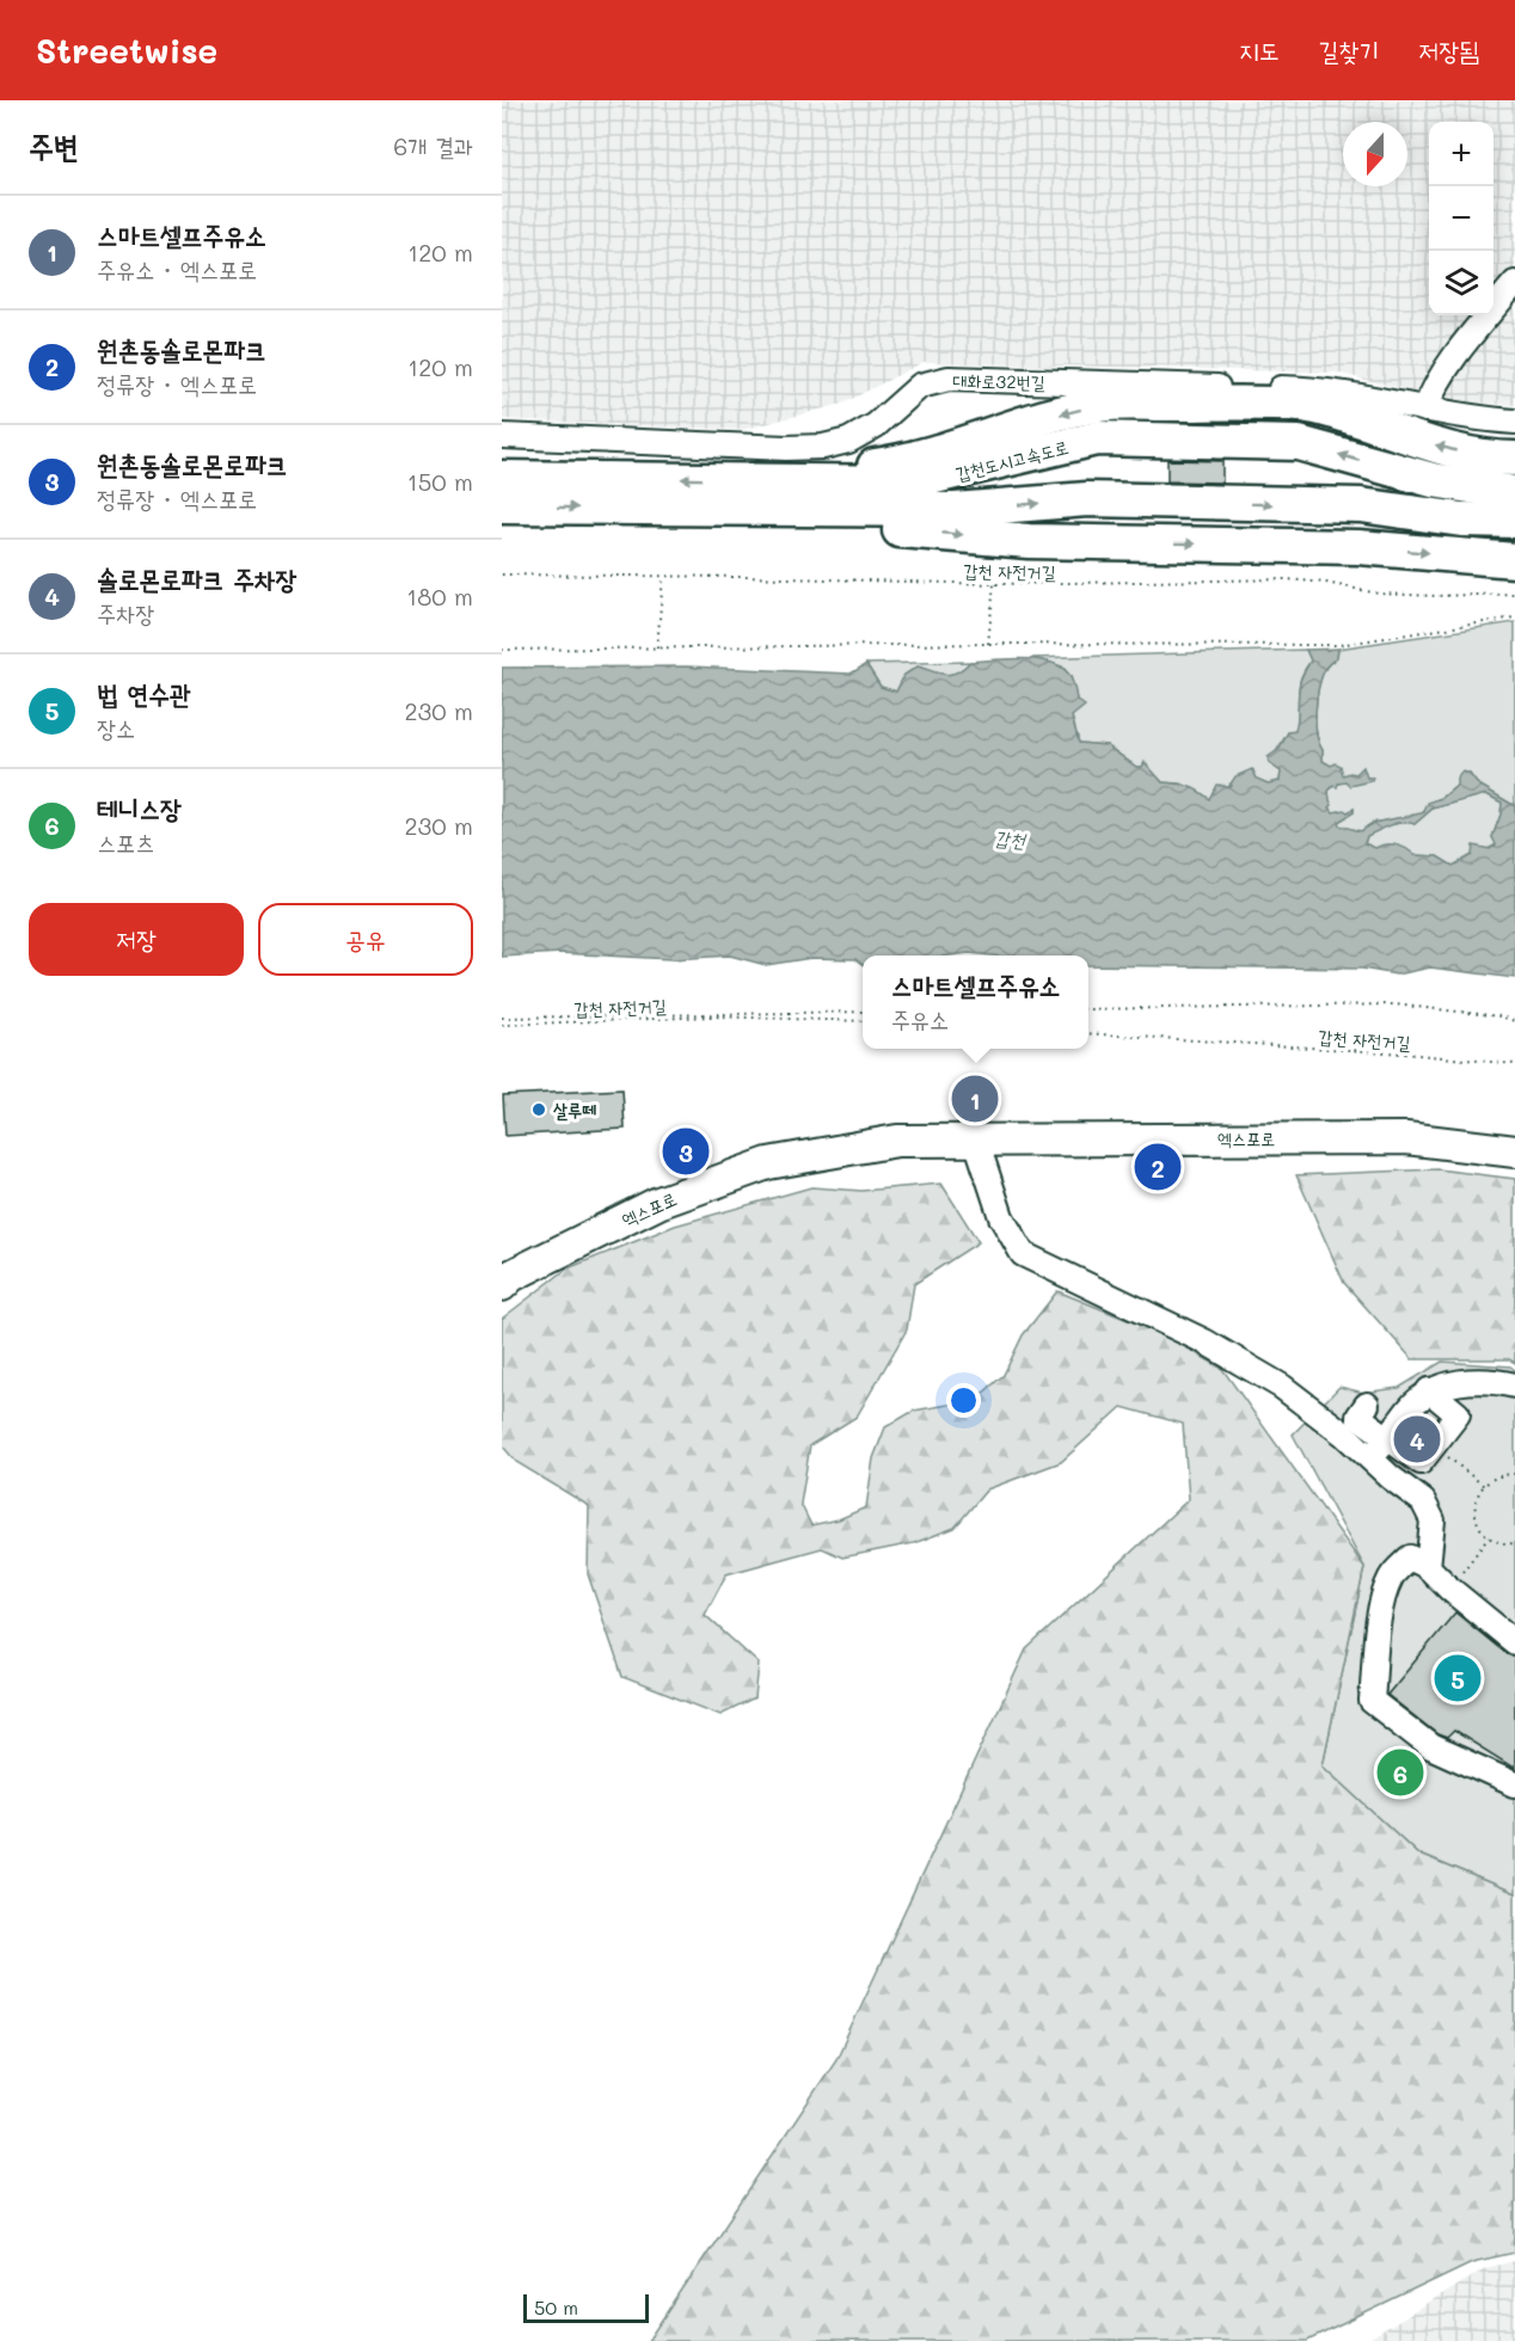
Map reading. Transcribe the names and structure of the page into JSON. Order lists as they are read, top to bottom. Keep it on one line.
{"streets":{"highway":["갑천도시고속도로"],"main road":["엑스포로"],"street":["대화로32번길"],"path":["갑천 자전거길"]},"water":["갑천"],"places":["살루떼"],"scale_bar":"50 m","north":"bottom","page":{"header":"Streetwise","nav":["지도","길찾기","저장됨"],"heading":["주변","6개 결과"],"map_buttons":["+","−"],"list":[{"mark":"1","name":"스마트셀프주유소","note":"주유소 · 엑스포로","value":"120 m"},{"mark":"2","name":"원촌동솔로몬파크","note":"정류장 · 엑스포로","value":"120 m"},{"mark":"3","name":"원촌동솔로몬로파크","note":"정류장 · 엑스포로","value":"150 m"},{"mark":"4","name":"솔로몬로파크 주차장","note":"주차장","value":"180 m"},{"mark":"5","name":"법 연수관","note":"장소","value":"230 m"},{"mark":"6","name":"테니스장","note":"스포츠","value":"230 m"}],"buttons":["저장","공유"],"popup":["스마트셀프주유소","주유소"],"pins":["1","3","2","4","5","6"],"scale":"50 m"}}
